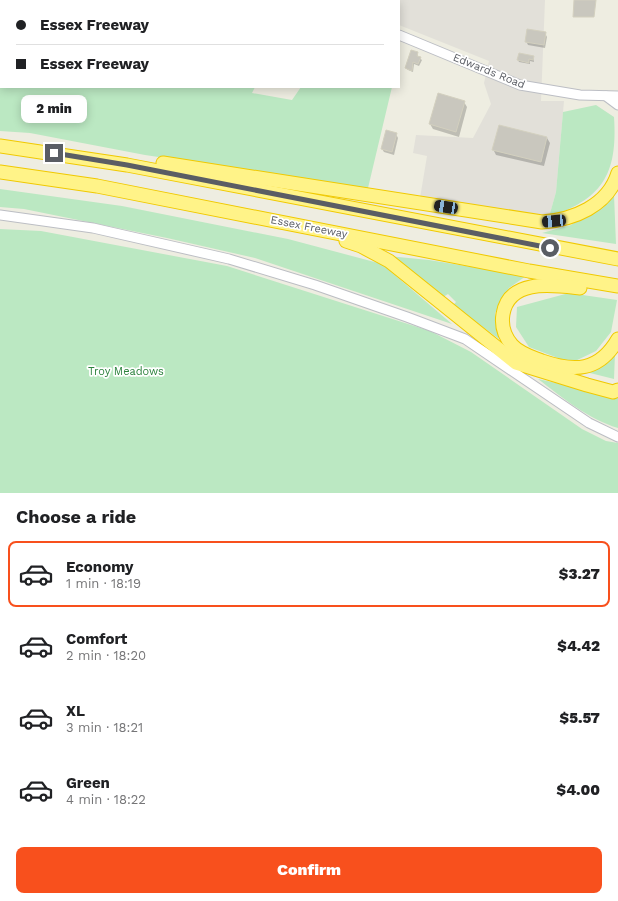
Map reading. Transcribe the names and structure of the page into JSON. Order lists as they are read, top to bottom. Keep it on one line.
{"streets":{"highway":["Essex Freeway"],"street":["Edwards Road"]},"parks":["Troy Meadows"],"page":{"banner":["Essex Freeway","Essex Freeway"],"bubble":"2 min","heading":"Choose a ride","list":[{"name":"Economy","note":"1 min · 18:19","value":"$3.27"},{"name":"Comfort","note":"2 min · 18:20","value":"$4.42"},{"name":"XL","note":"3 min · 18:21","value":"$5.57"},{"name":"Green","note":"4 min · 18:22","value":"$4.00"}],"buttons":"Confirm"}}
